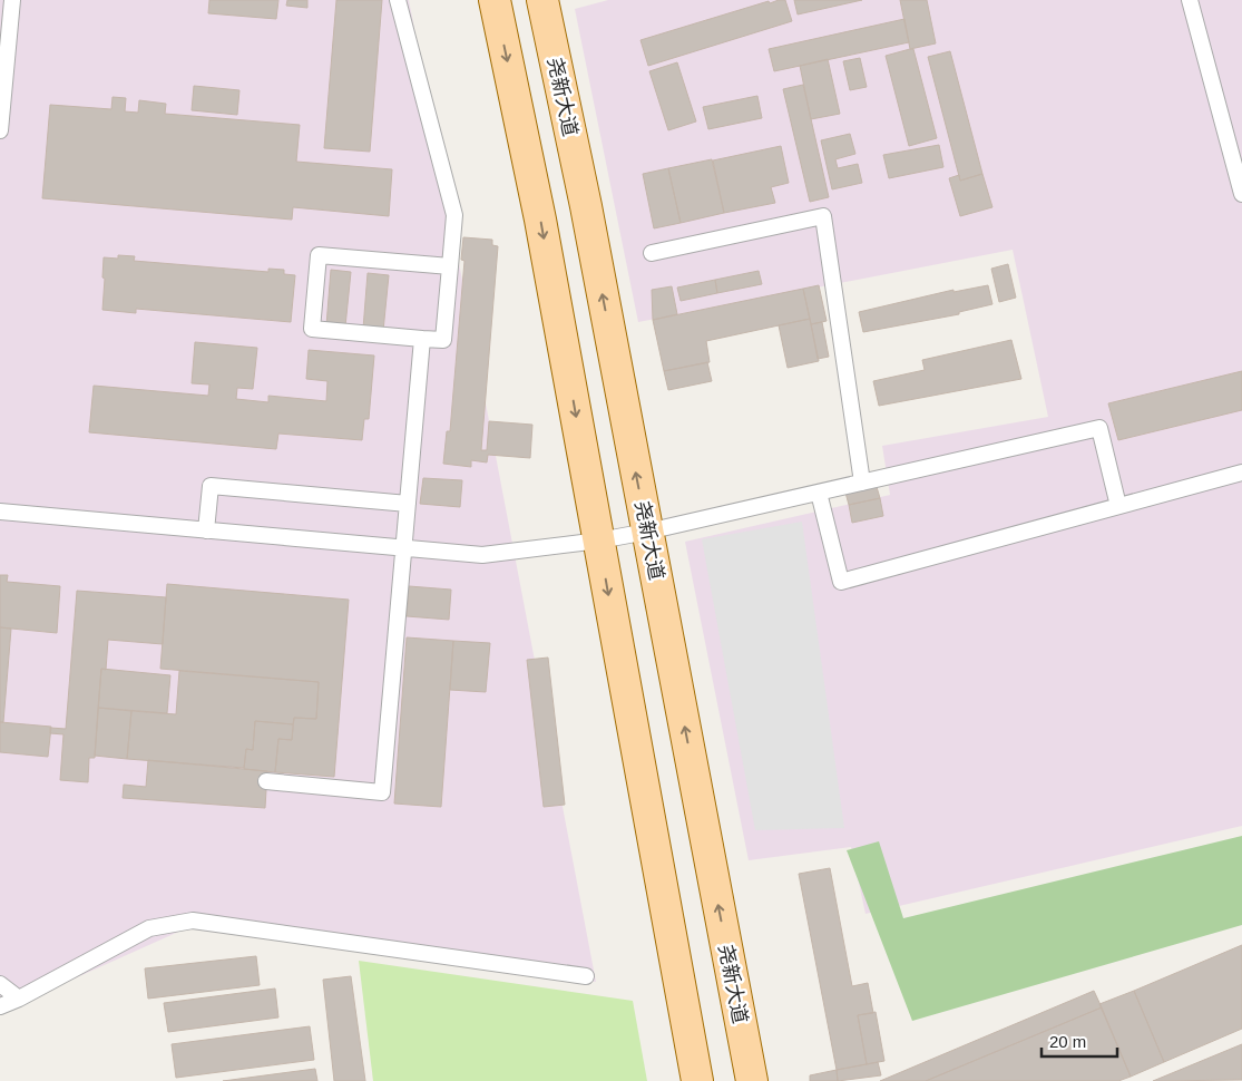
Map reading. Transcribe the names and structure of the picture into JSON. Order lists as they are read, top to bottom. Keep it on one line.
{"streets":{"main road":["尧新大道"]},"scale_bar":"20 m"}
